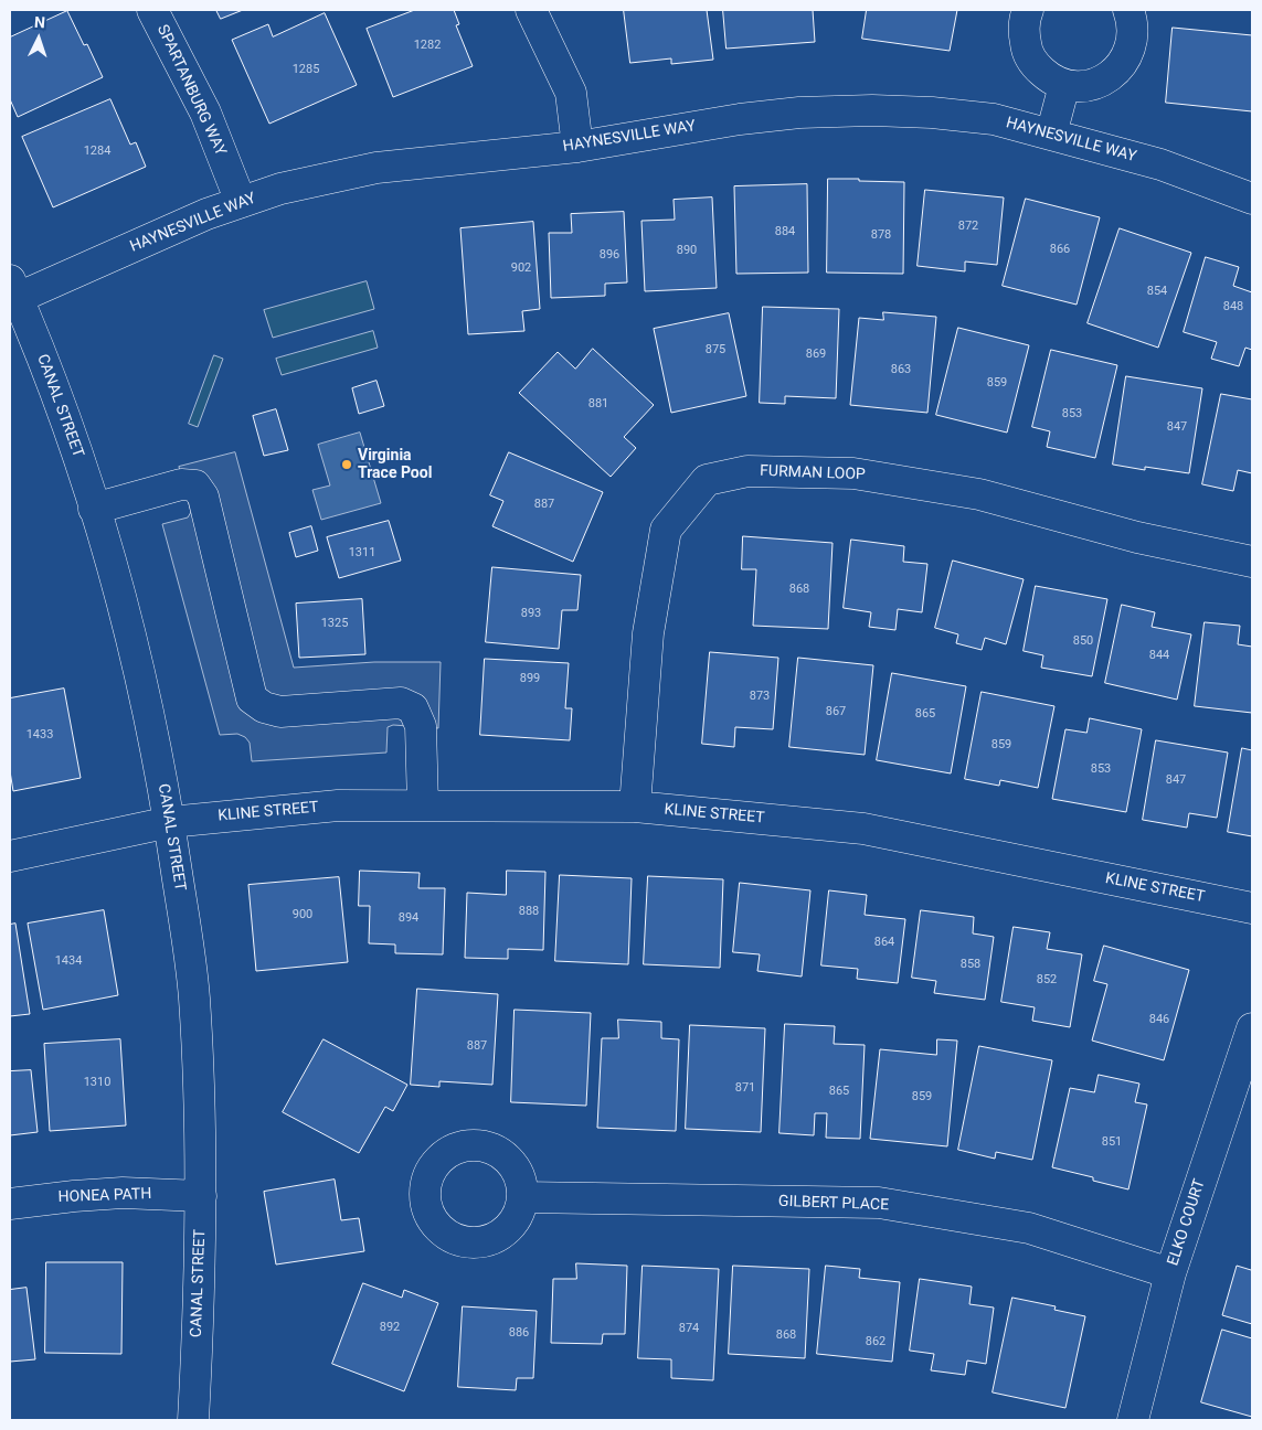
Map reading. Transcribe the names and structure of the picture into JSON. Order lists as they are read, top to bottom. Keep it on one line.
{"streets":{"street":["SPARTANBURG WAY","HAYNESVILLE WAY","CANAL STREET","FURMAN LOOP","KLINE STREET","HONEA PATH","GILBERT PLACE","ELKO COURT"]},"crossings":[["SPARTANBURG WAY","HAYNESVILLE WAY"],["HAYNESVILLE WAY","CANAL STREET"],["CANAL STREET","KLINE STREET"],["CANAL STREET","HONEA PATH"],["FURMAN LOOP","KLINE STREET"],["GILBERT PLACE","ELKO COURT"]],"places":["Virginia Trace Pool"],"house_numbers":["1282","1285","1284","872","884","878","866","890","896","902","854","848","875","869","863","859","881","853","847","887","1311","868","893","1325","850","844","899","873","867","865","1433","859","853","847","888","900","894","864","1434","858","852","846","887","1310","871","865","859","851","892","874","886","868","862"],"north":"top"}
